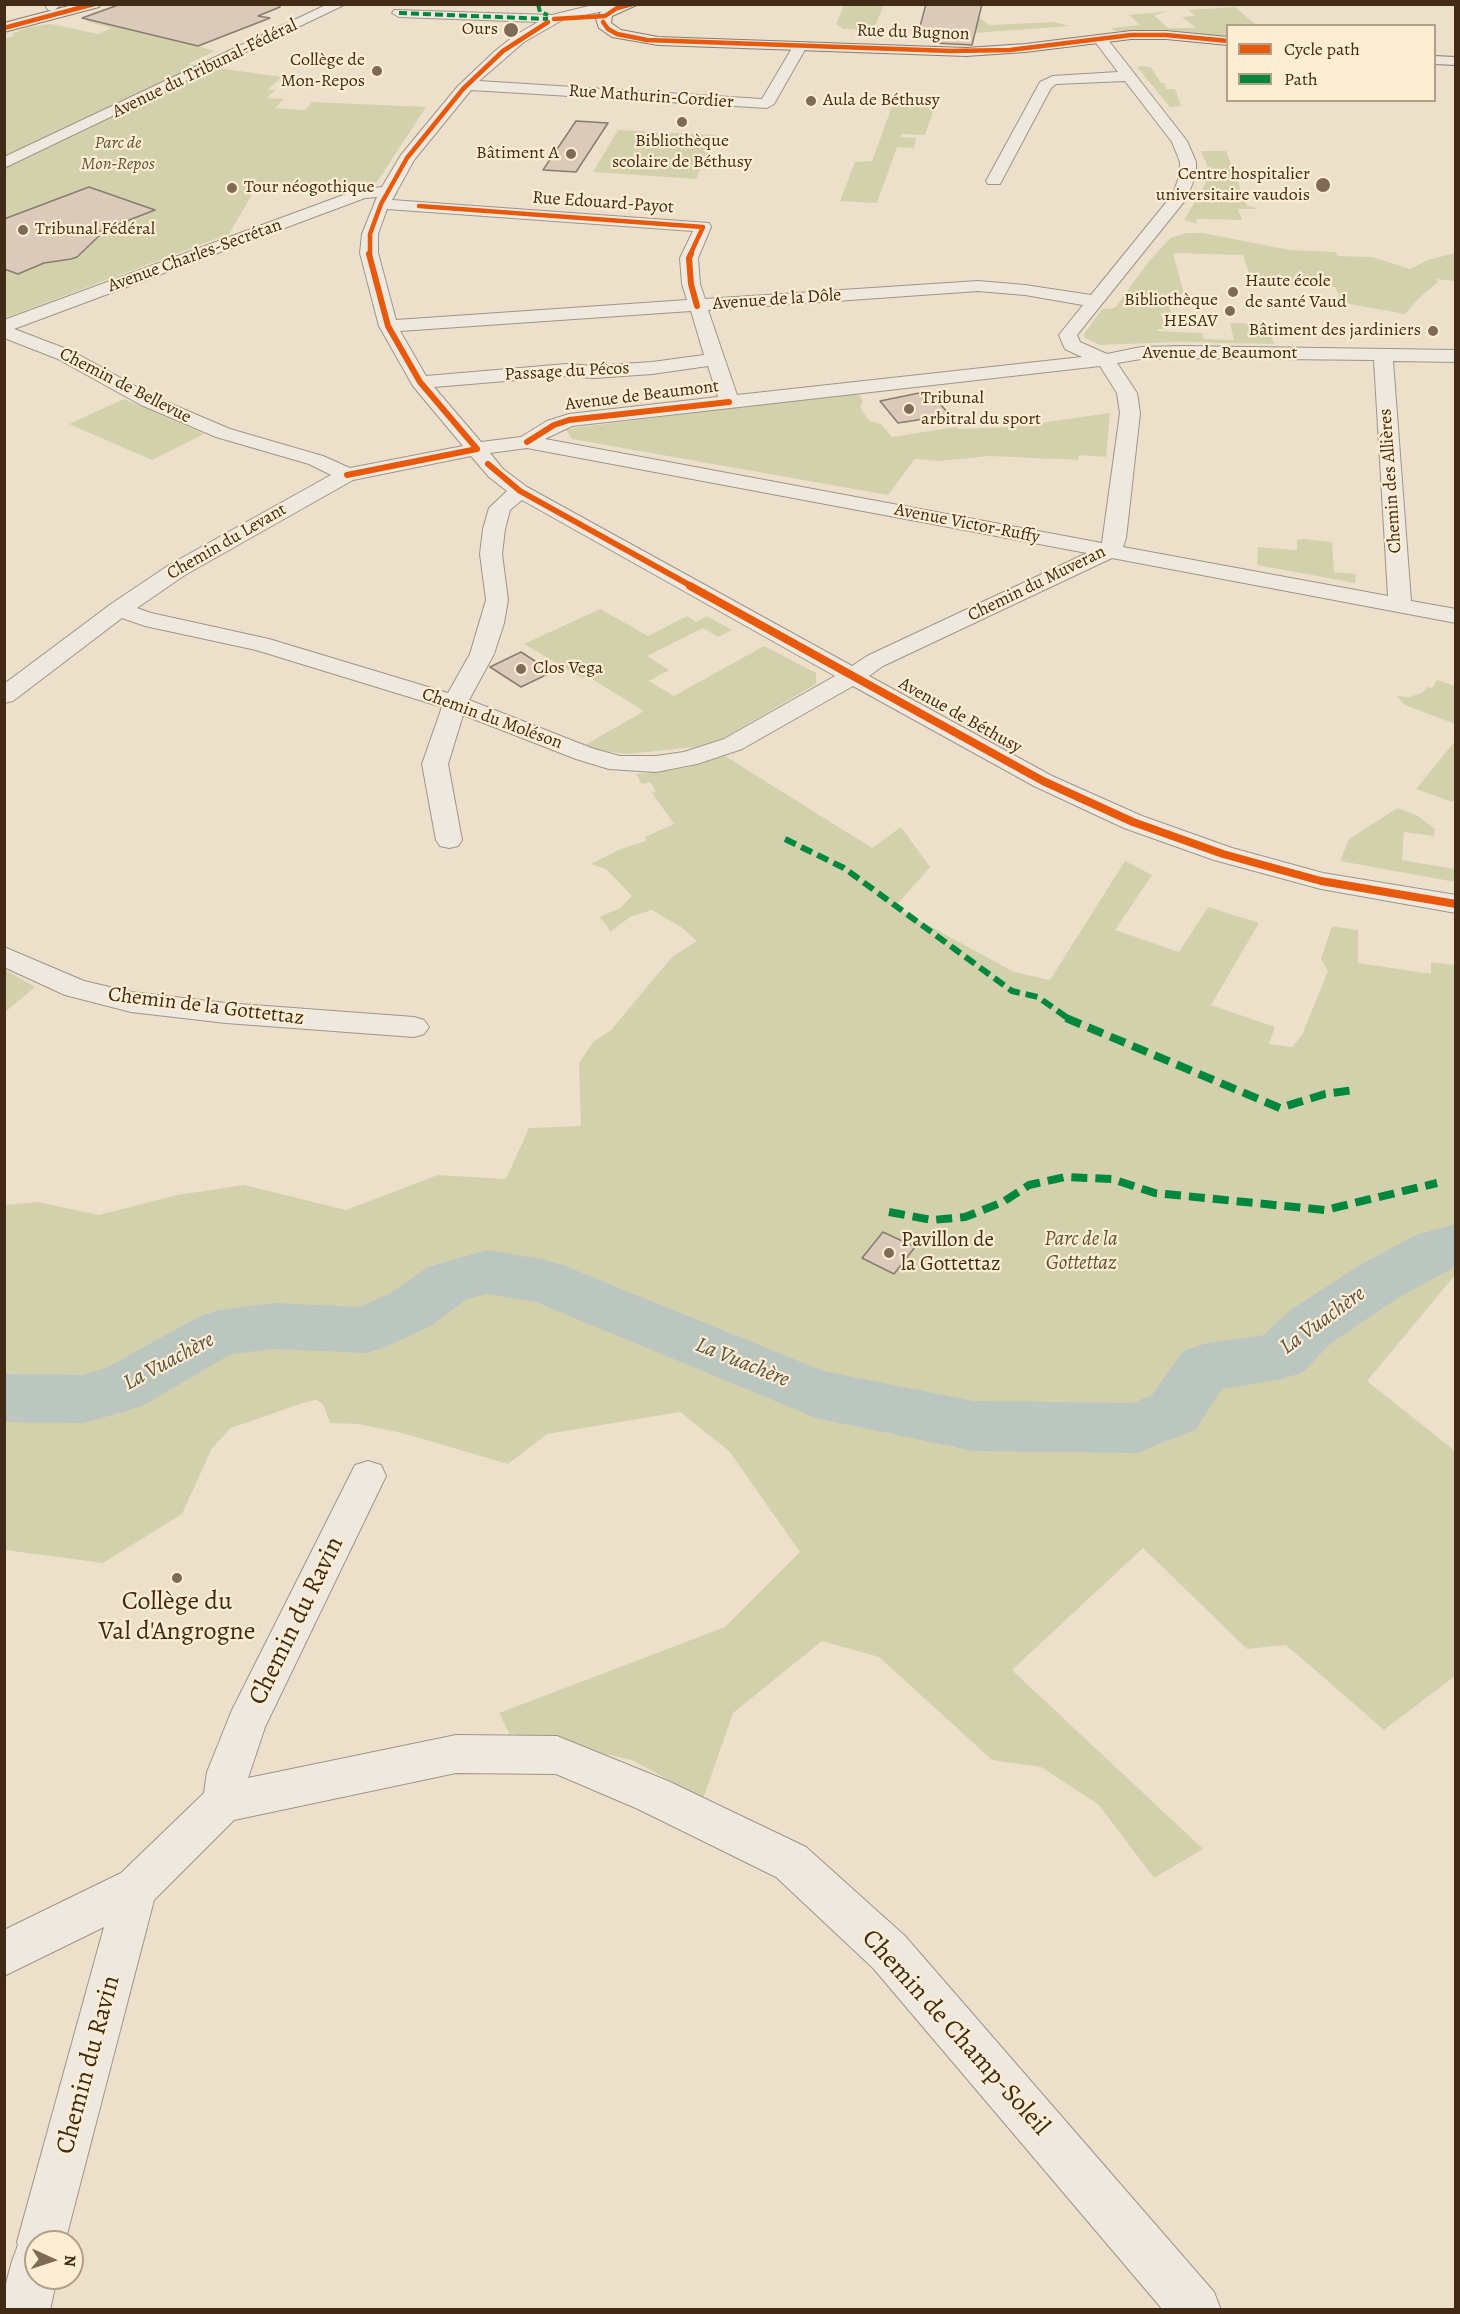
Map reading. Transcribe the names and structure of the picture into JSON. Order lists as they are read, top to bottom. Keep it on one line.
{"streets":{"main road":["Rue du Bugnon"],"street":["Avenue du Tribunal-Fédéral","Rue Mathurin-Cordier","Rue Edouard-Payot","Avenue Charles-Secrétan","Avenue de la Dôle","Avenue de Beaumont","Passage du Pécos","Chemin de Bellevue","Chemin des Allières","Avenue Victor-Ruffy","Chemin du Levant","Chemin du Muveran","Avenue de Béthusy","Chemin du Moléson","Chemin de la Gottettaz","Chemin du Ravin","Chemin de Champ-Soleil"]},"crossings":[["Rue du Bugnon","Rue Mathurin-Cordier"],["Rue Mathurin-Cordier","Avenue de Béthusy"],["Rue Edouard-Payot","Avenue Charles-Secrétan"],["Rue Edouard-Payot","Avenue de la Dôle"],["Rue Edouard-Payot","Avenue de Béthusy"],["Avenue Charles-Secrétan","Chemin de Bellevue"],["Avenue Charles-Secrétan","Avenue de Béthusy"],["Avenue de la Dôle","Avenue de Béthusy"],["Avenue de Beaumont","Chemin des Allières"],["Avenue de Beaumont","Avenue Victor-Ruffy"],["Avenue de Beaumont","Chemin du Muveran"],["Passage du Pécos","Avenue de Béthusy"],["Chemin de Bellevue","Chemin du Levant"],["Chemin des Allières","Avenue Victor-Ruffy"],["Avenue Victor-Ruffy","Chemin du Levant"],["Avenue Victor-Ruffy","Chemin du Muveran"],["Avenue Victor-Ruffy","Avenue de Béthusy"],["Chemin du Levant","Avenue de Béthusy"],["Chemin du Levant","Chemin du Moléson"],["Chemin du Muveran","Avenue de Béthusy"],["Chemin du Muveran","Chemin du Moléson"],["Avenue de Béthusy","Chemin du Moléson"],["Chemin du Ravin","Chemin de Champ-Soleil"]],"water":["La Vuachère"],"parks":["Parc de Mon-Repos","Parc de la Gottettaz"],"places":["Ours","Collège de Mon-Repos","Aula de Béthusy","Bibliothèque scolaire de Béthusy","Bâtiment A","Centre hospitalier universitaire vaudois","Tour néogothique","Tribunal Fédéral","Haute école de santé Vaud","Bibliothèque HESAV","Bâtiment des jardiniers","Tribunal arbitral du sport","Clos Vega","Pavillon de la Gottettaz","Collège du Val d'Angrogne"],"legend":["Cycle path","Path"],"north":"right"}
